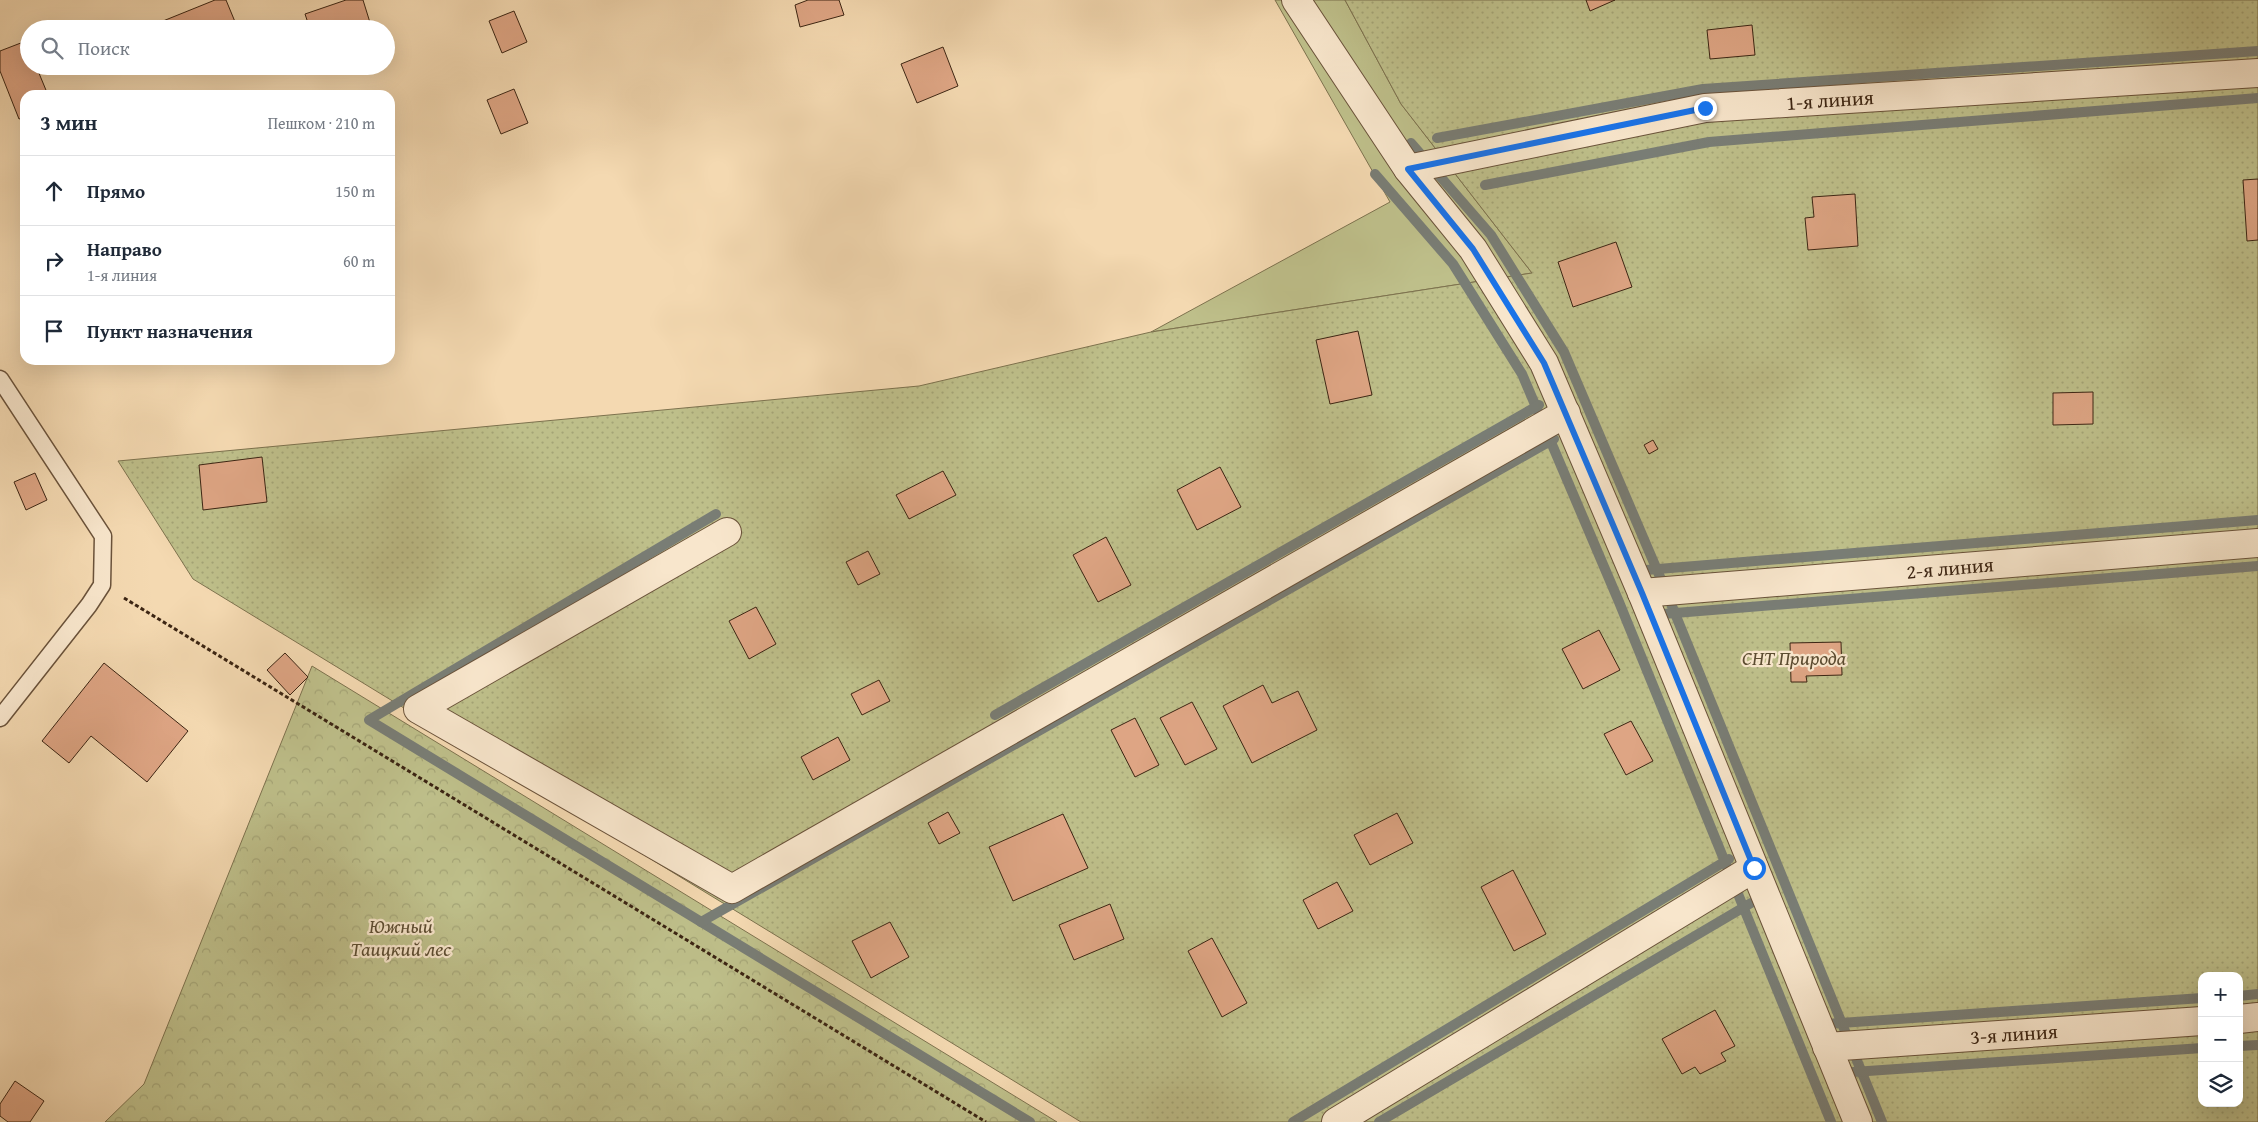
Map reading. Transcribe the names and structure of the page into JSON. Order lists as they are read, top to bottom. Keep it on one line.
{"streets":{"street":["1-я линия","2-я линия","3-я линия"]},"parks":["СНТ Природа","Южный Таицкий лес"],"page":{"search":"Поиск","heading":["3 мин","Пешком · 210 m"],"list":[["Прямо","150 m"],["Направо","1-я линия","60 m"],"Пункт назначения"],"map_buttons":["+","−"]}}
